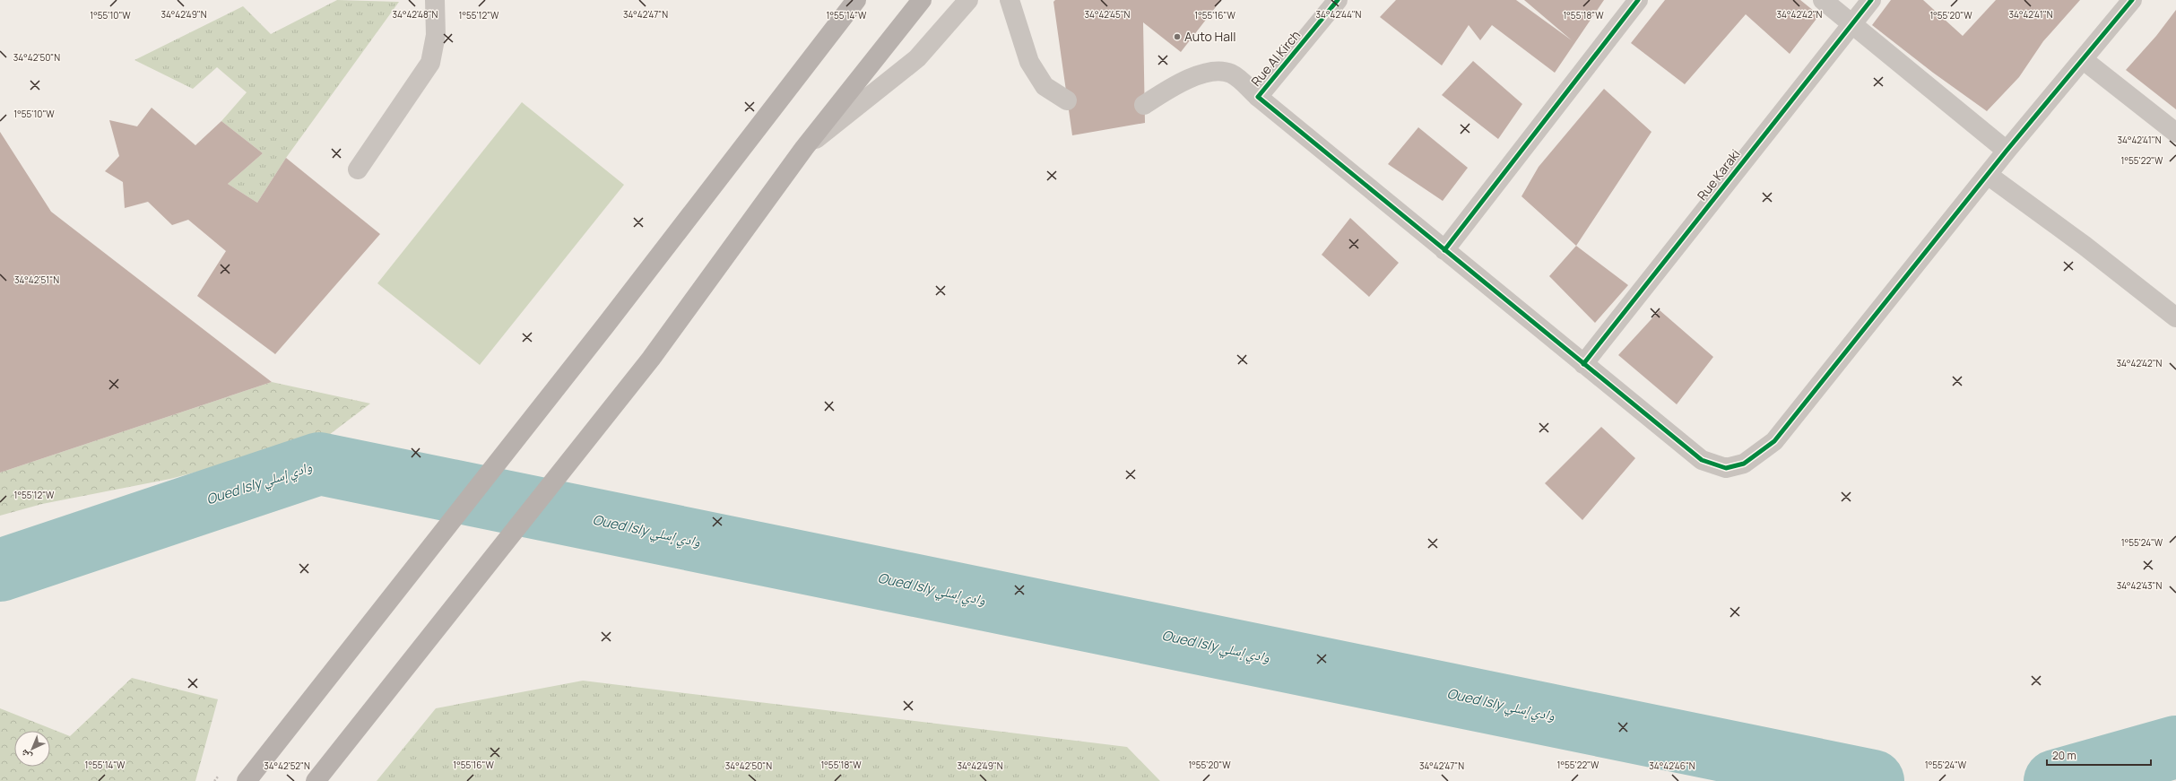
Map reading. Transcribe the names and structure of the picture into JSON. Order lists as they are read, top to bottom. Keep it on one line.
{"streets":{"street":["Rue Al Kirch","Rue Karaki"]},"water":["Oued Isly وادي إسلي"],"places":["Auto Hall"],"scale_bar":"20 m","north":"bottom left","coordinates":["34°42'49\"N","34°42'48\"N","34°42'45\"N","34°42'42\"N","34°42'47\"N","34°42'44\"N","34°42'41\"N","1°55'10\"W","1°55'12\"W","1°55'14\"W","1°55'16\"W","1°55'18\"W","1°55'20\"W","34°42'50\"N","1°55'22\"W","34°42'51\"N","1°55'24\"W","34°42'43\"N","34°42'52\"N","34°42'46\"N"]}
